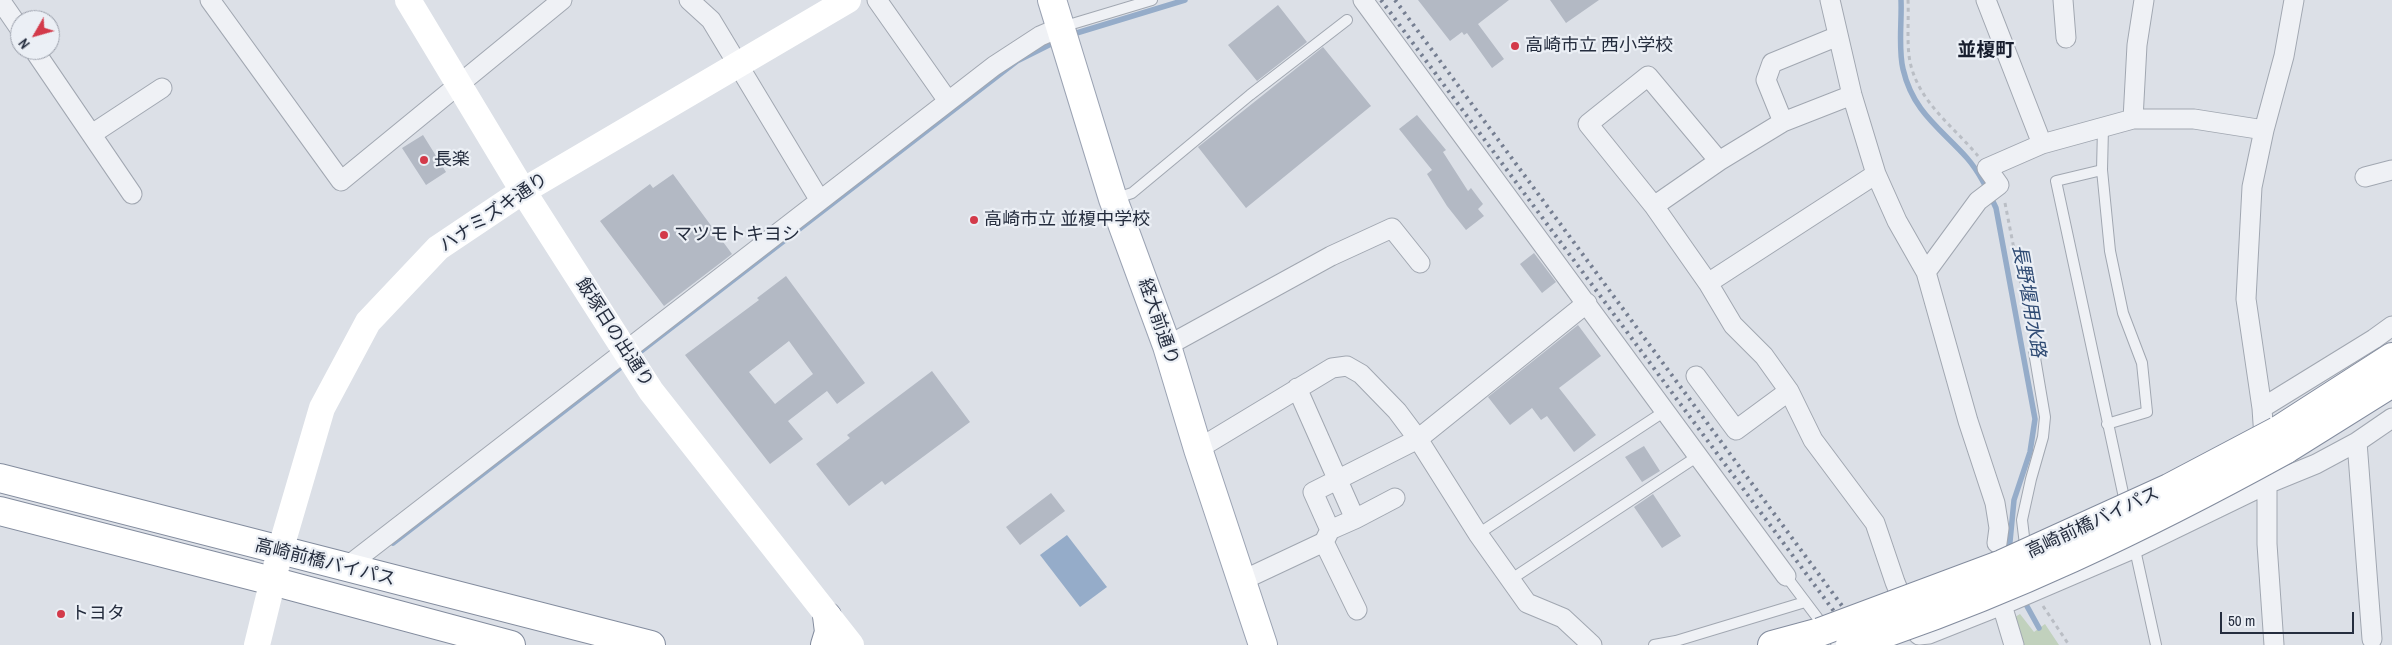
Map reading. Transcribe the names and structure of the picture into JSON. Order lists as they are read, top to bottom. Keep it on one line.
{"streets":{"main road":["経大前通り","高崎前橋バイパス"],"street":["ハナミズキ通り","飯塚日の出通り"]},"crossings":[["ハナミズキ通り","飯塚日の出通り"],["ハナミズキ通り","高崎前橋バイパス"]],"districts":["並榎町"],"water":["長野堰用水路"],"places":["高崎市立 西小学校","長楽","高崎市立 並榎中学校","マツモトキヨシ","トヨタ"],"scale_bar":"50 m","north":"bottom left"}
